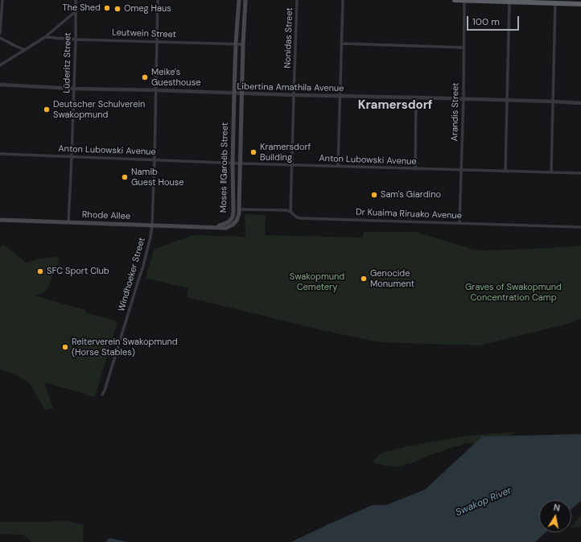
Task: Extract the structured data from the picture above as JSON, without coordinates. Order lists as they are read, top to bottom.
{
  "streets": {
    "main road": ["Moses ǁGaroëb Street", "Rhode Allee"],
    "street": [
      "Leutwein Street",
      "Nonidas Street",
      "Lüderitz Street",
      "Libertina Amathila Avenue",
      "Arandis Street",
      "Anton Lubowski Avenue",
      "Dr Kuaima Riruako Avenue",
      "Windhoeker Street"
    ]
  },
  "crossings": [
    ["Leutwein Street", "Lüderitz Street"],
    ["Leutwein Street", "Moses ǁGaroëb Street"],
    ["Leutwein Street", "Windhoeker Street"],
    ["Nonidas Street", "Libertina Amathila Avenue"],
    ["Nonidas Street", "Anton Lubowski Avenue"],
    ["Nonidas Street", "Dr Kuaima Riruako Avenue"],
    ["Lüderitz Street", "Libertina Amathila Avenue"],
    ["Lüderitz Street", "Anton Lubowski Avenue"],
    ["Lüderitz Street", "Rhode Allee"],
    ["Libertina Amathila Avenue", "Arandis Street"],
    ["Libertina Amathila Avenue", "Moses ǁGaroëb Street"],
    ["Libertina Amathila Avenue", "Windhoeker Street"],
    ["Arandis Street", "Anton Lubowski Avenue"],
    ["Arandis Street", "Dr Kuaima Riruako Avenue"],
    ["Anton Lubowski Avenue", "Moses ǁGaroëb Street"],
    ["Anton Lubowski Avenue", "Windhoeker Street"],
    ["Moses ǁGaroëb Street", "Dr Kuaima Riruako Avenue"],
    ["Moses ǁGaroëb Street", "Rhode Allee"],
    ["Rhode Allee", "Windhoeker Street"]
  ],
  "districts": ["Kramersdorf"],
  "water": ["Swakop River"],
  "parks": ["Swakopmund Cemetery", "Graves of Swakopmund Concentration Camp"],
  "places": [
    "The Shed",
    "Omeg Haus",
    "Meike's Guesthouse",
    "Deutscher Schulverein Swakopmund",
    "Kramersdorf Building",
    "Namib Guest House",
    "Sam's Giardino",
    "SFC Sport Club",
    "Genocide Monument",
    "Reiterverein Swakopmund (Horse Stables)"
  ],
  "scale_bar": "100 m",
  "north": "top"
}
